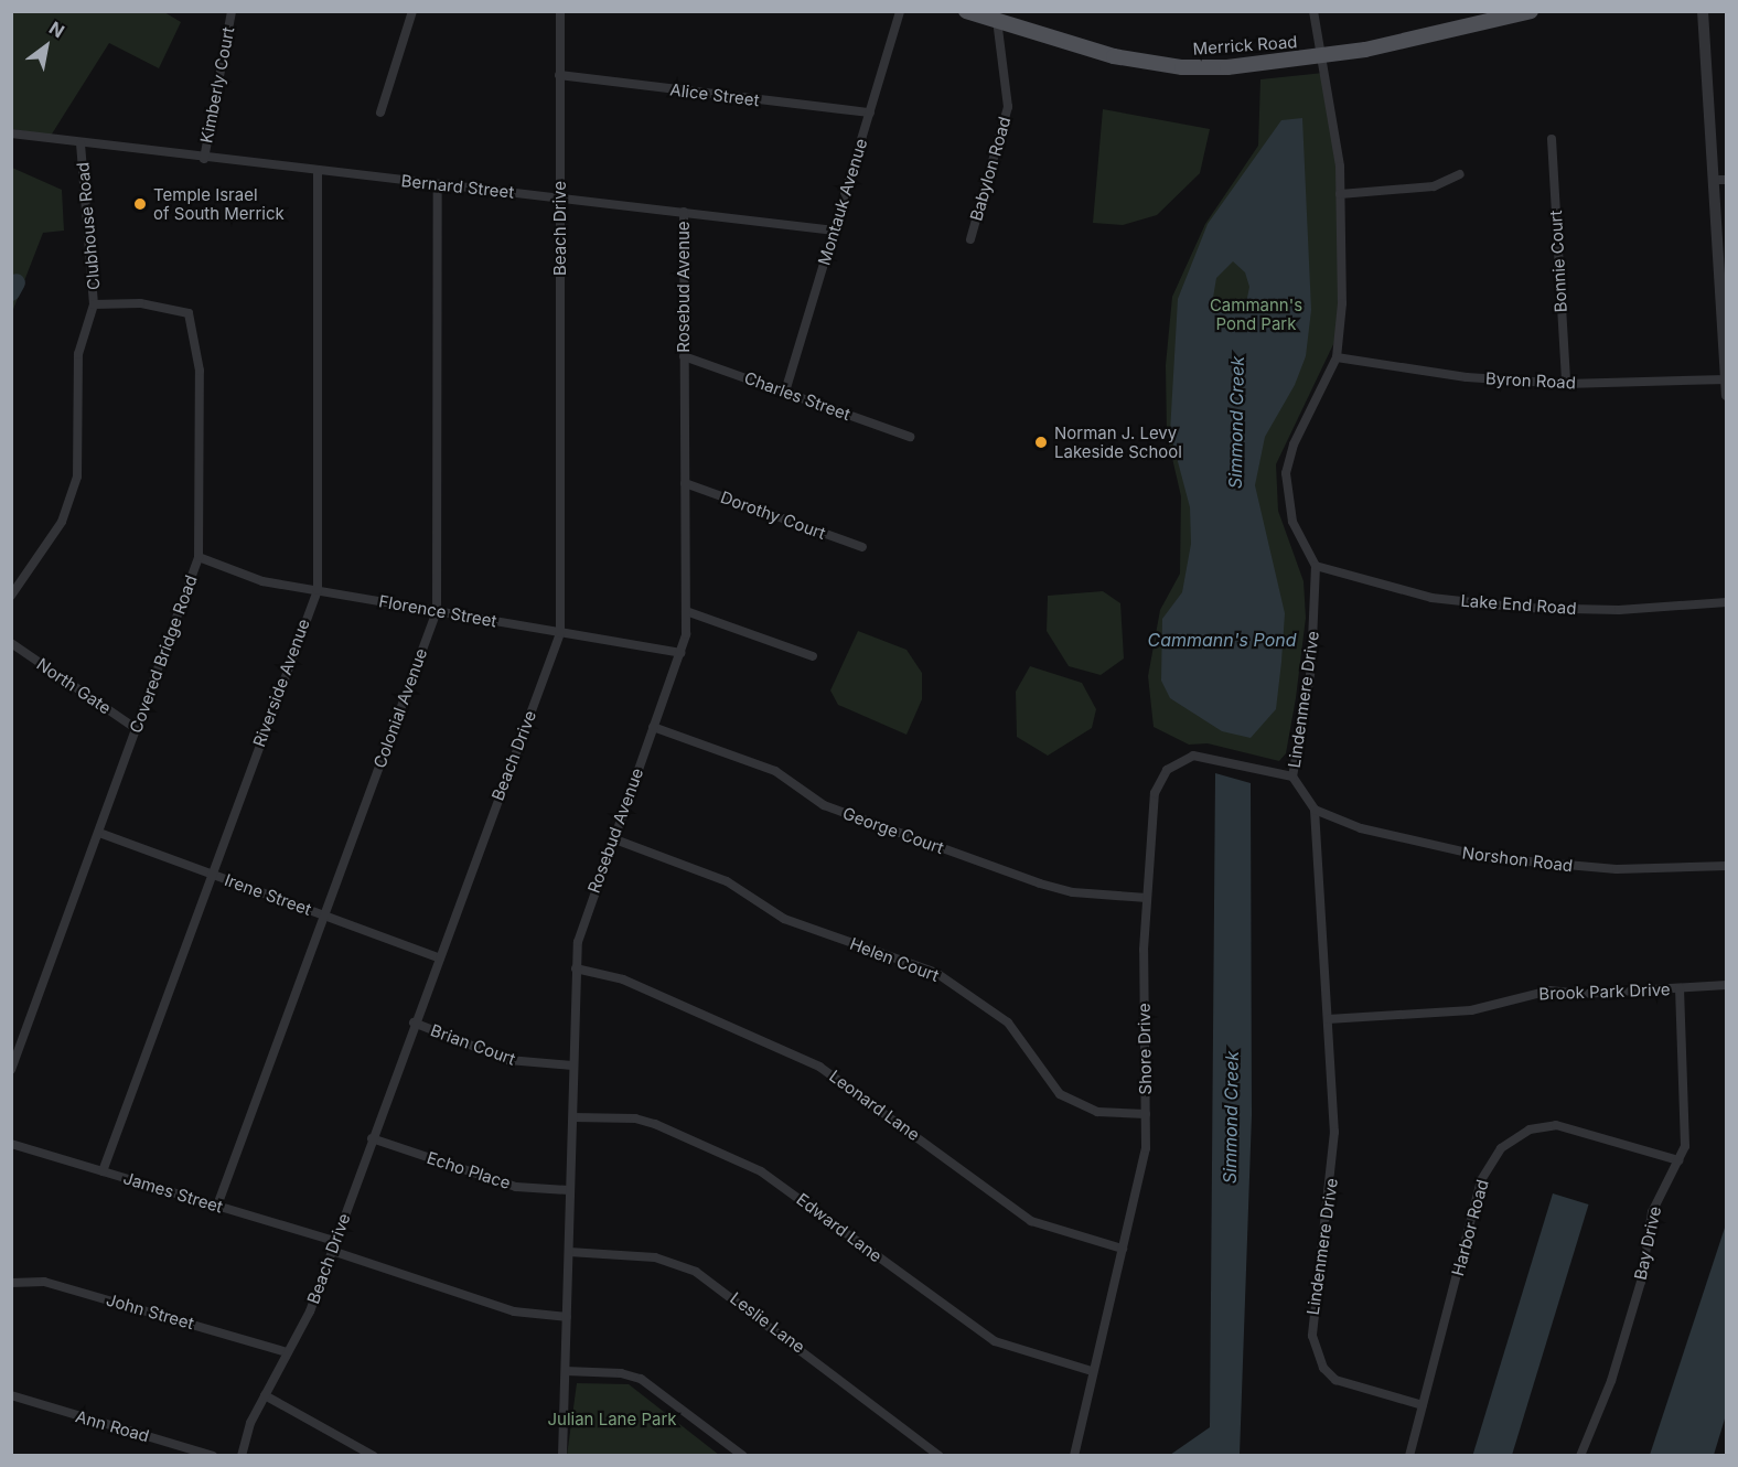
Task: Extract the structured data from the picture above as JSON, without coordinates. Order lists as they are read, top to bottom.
{
  "streets": {
    "main road": ["Merrick Road"],
    "street": [
      "Kimberly Court",
      "Alice Street",
      "Babylon Road",
      "Bernard Street",
      "Montauk Avenue",
      "Clubhouse Road",
      "Beach Drive",
      "Bonnie Court",
      "Rosebud Avenue",
      "Byron Road",
      "Charles Street",
      "Dorothy Court",
      "Lake End Road",
      "Florence Street",
      "Covered Bridge Road",
      "Riverside Avenue",
      "North Gate",
      "Lindenmere Drive",
      "Colonial Avenue",
      "George Court",
      "Norshon Road",
      "Irene Street",
      "Helen Court",
      "Brook Park Drive",
      "Brian Court",
      "Shore Drive",
      "Leonard Lane",
      "Echo Place",
      "James Street",
      "Edward Lane",
      "Harbor Road",
      "Bay Drive",
      "John Street",
      "Leslie Lane",
      "Ann Road"
    ]
  },
  "crossings": [
    ["Merrick Road", "Babylon Road"],
    ["Kimberly Court", "Bernard Street"],
    ["Alice Street", "Montauk Avenue"],
    ["Alice Street", "Beach Drive"],
    ["Bernard Street", "Montauk Avenue"],
    ["Bernard Street", "Clubhouse Road"],
    ["Bernard Street", "Beach Drive"],
    ["Bernard Street", "Rosebud Avenue"],
    ["Bernard Street", "Riverside Avenue"],
    ["Bernard Street", "Colonial Avenue"],
    ["Montauk Avenue", "Charles Street"],
    ["Clubhouse Road", "Covered Bridge Road"],
    ["Beach Drive", "Florence Street"],
    ["Beach Drive", "Irene Street"],
    ["Beach Drive", "Brian Court"],
    ["Beach Drive", "Echo Place"],
    ["Beach Drive", "James Street"],
    ["Beach Drive", "John Street"],
    ["Bonnie Court", "Byron Road"],
    ["Rosebud Avenue", "Charles Street"],
    ["Rosebud Avenue", "Dorothy Court"],
    ["Rosebud Avenue", "Florence Street"],
    ["Rosebud Avenue", "George Court"],
    ["Rosebud Avenue", "Helen Court"],
    ["Rosebud Avenue", "Brian Court"],
    ["Rosebud Avenue", "Leonard Lane"],
    ["Rosebud Avenue", "Echo Place"],
    ["Rosebud Avenue", "James Street"],
    ["Rosebud Avenue", "Edward Lane"],
    ["Rosebud Avenue", "Leslie Lane"],
    ["Lake End Road", "Lindenmere Drive"],
    ["Florence Street", "Covered Bridge Road"],
    ["Florence Street", "Riverside Avenue"],
    ["Florence Street", "Colonial Avenue"],
    ["Covered Bridge Road", "North Gate"],
    ["Covered Bridge Road", "Irene Street"],
    ["Riverside Avenue", "Irene Street"],
    ["Riverside Avenue", "James Street"],
    ["Lindenmere Drive", "Norshon Road"],
    ["Lindenmere Drive", "Brook Park Drive"],
    ["Lindenmere Drive", "Shore Drive"],
    ["Lindenmere Drive", "Harbor Road"],
    ["Colonial Avenue", "Irene Street"],
    ["Colonial Avenue", "James Street"],
    ["George Court", "Shore Drive"],
    ["Helen Court", "Shore Drive"],
    ["Brook Park Drive", "Bay Drive"],
    ["Shore Drive", "Leonard Lane"],
    ["Shore Drive", "Edward Lane"],
    ["Harbor Road", "Bay Drive"]
  ],
  "water": ["Simmond Creek", "Cammann's Pond"],
  "parks": ["Cammann's Pond Park", "Julian Lane Park"],
  "places": ["Temple Israel of South Merrick", "Norman J. Levy Lakeside School"],
  "north": "top right"
}
